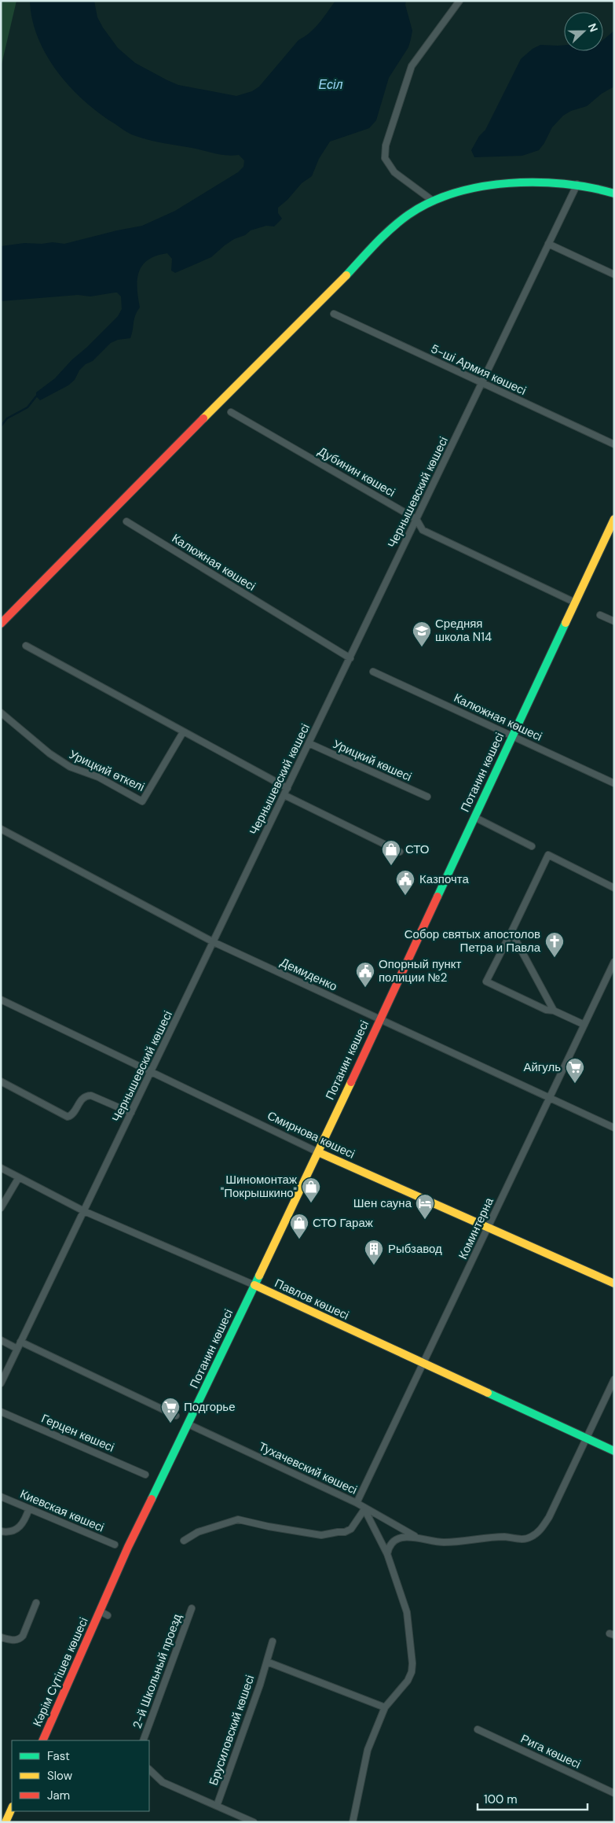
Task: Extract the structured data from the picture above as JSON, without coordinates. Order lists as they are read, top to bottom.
{
  "streets": {
    "main road": [
      "Потанин көшесі",
      "Смирнова көшесі",
      "Павлов көшесі",
      "Кәрім Сүтішев көшесі"
    ],
    "street": [
      "5-ші Армия көшесі",
      "Дубинин көшесі",
      "Чернышевский көшесі",
      "Калюжная көшесі",
      "Урицкий көшесі",
      "Урицкий өткелі",
      "Демиденко",
      "Коминтерна",
      "Герцен көшесі",
      "Тухачевский көшесі",
      "Киевская көшесі",
      "2-й Школьный проезд",
      "Брусиловский көшесі",
      "Рига көшесі"
    ]
  },
  "crossings": [
    ["5-ші Армия көшесі", "Чернышевский көшесі"],
    ["Дубинин көшесі", "Чернышевский көшесі"],
    ["Дубинин көшесі", "Потанин көшесі"],
    ["Чернышевский көшесі", "Калюжная көшесі"],
    ["Чернышевский көшесі", "Урицкий көшесі"],
    ["Чернышевский көшесі", "Демиденко"],
    ["Чернышевский көшесі", "Смирнова көшесі"],
    ["Чернышевский көшесі", "Павлов көшесі"],
    ["Калюжная көшесі", "Потанин көшесі"],
    ["Потанин көшесі", "Демиденко"],
    ["Потанин көшесі", "Смирнова көшесі"],
    ["Потанин көшесі", "Павлов көшесі"],
    ["Потанин көшесі", "Тухачевский көшесі"],
    ["Потанин көшесі", "Кәрім Сүтішев көшесі"],
    ["Демиденко", "Коминтерна"],
    ["Смирнова көшесі", "Коминтерна"],
    ["Коминтерна", "Павлов көшесі"],
    ["Коминтерна", "Тухачевский көшесі"],
    ["Павлов көшесі", "Тухачевский көшесі"]
  ],
  "water": ["Есіл"],
  "places": {
    "school or university": ["Средняя школа N14"],
    "shop": ["СТО", "Шиномонтаж \"Покрышкино\"", "СТО Гараж"],
    "public building": ["Казпочта", "Опорный пункт полиции №2"],
    "church": ["Собор святых апостолов Петра и Павла"],
    "supermarket": ["Айгуль", "Подгорье"],
    "hotel": ["Шен сауна"],
    "building": ["Рыбзавод"]
  },
  "legend": ["Fast", "Slow", "Jam"],
  "scale_bar": "100 m",
  "north": "right"
}
